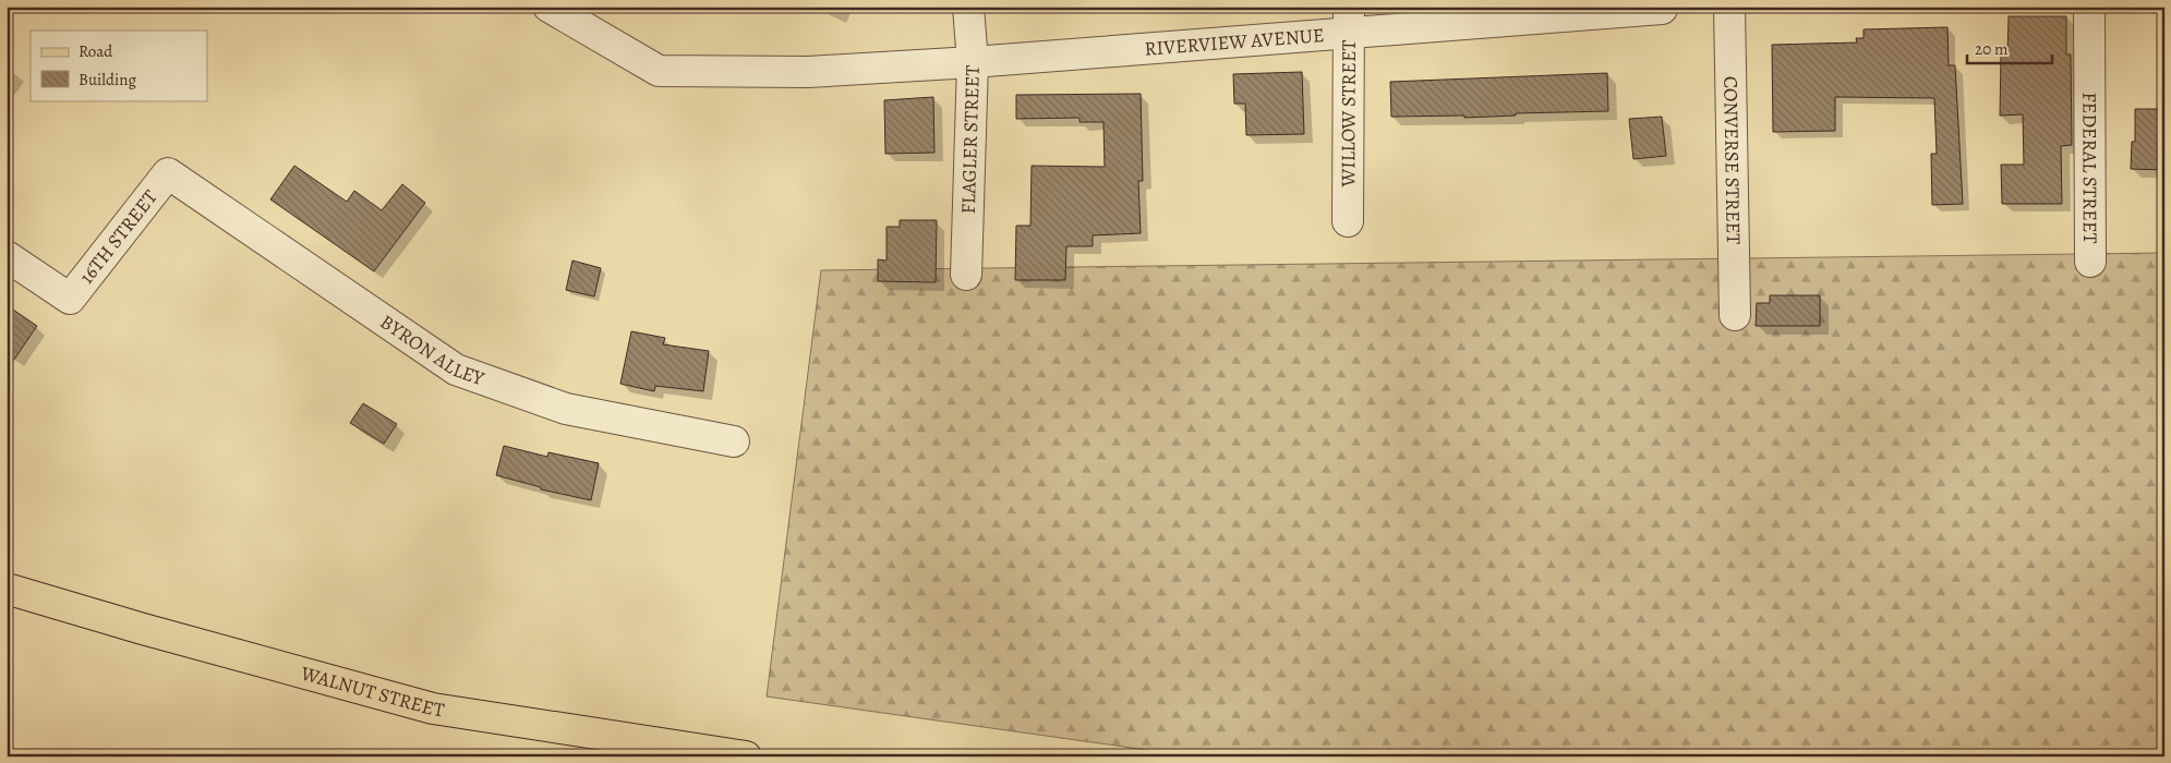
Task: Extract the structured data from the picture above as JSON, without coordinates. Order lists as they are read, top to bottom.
{
  "streets": {
    "main road": ["WALNUT STREET"],
    "street": [
      "RIVERVIEW AVENUE",
      "WILLOW STREET",
      "FLAGLER STREET",
      "CONVERSE STREET",
      "FEDERAL STREET",
      "16TH STREET",
      "BYRON ALLEY"
    ]
  },
  "crossings": [
    ["RIVERVIEW AVENUE", "WILLOW STREET"],
    ["RIVERVIEW AVENUE", "FLAGLER STREET"],
    ["16TH STREET", "BYRON ALLEY"]
  ],
  "legend": ["Road", "Building"],
  "scale_bar": "20 m"
}
